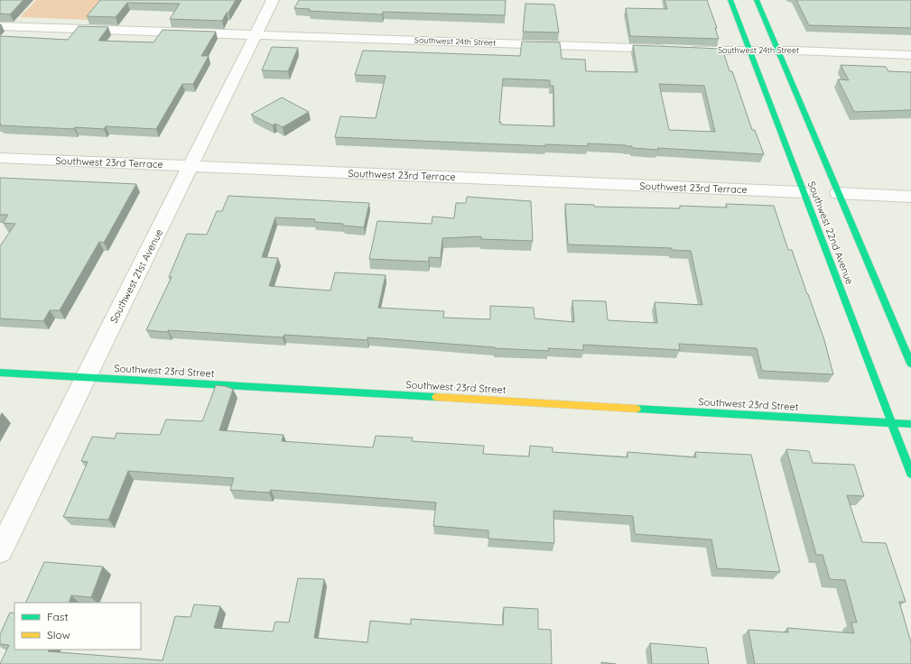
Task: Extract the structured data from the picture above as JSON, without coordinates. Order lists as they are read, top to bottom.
{
  "streets": {
    "main road": ["Southwest 22nd Avenue", "Southwest 23rd Street"],
    "street": ["Southwest 24th Street", "Southwest 23rd Terrace", "Southwest 21st Avenue"]
  },
  "crossings": [
    ["Southwest 24th Street", "Southwest 22nd Avenue"],
    ["Southwest 24th Street", "Southwest 21st Avenue"],
    ["Southwest 23rd Terrace", "Southwest 22nd Avenue"],
    ["Southwest 23rd Terrace", "Southwest 21st Avenue"],
    ["Southwest 22nd Avenue", "Southwest 23rd Street"],
    ["Southwest 21st Avenue", "Southwest 23rd Street"]
  ],
  "legend": ["Fast", "Slow"]
}
